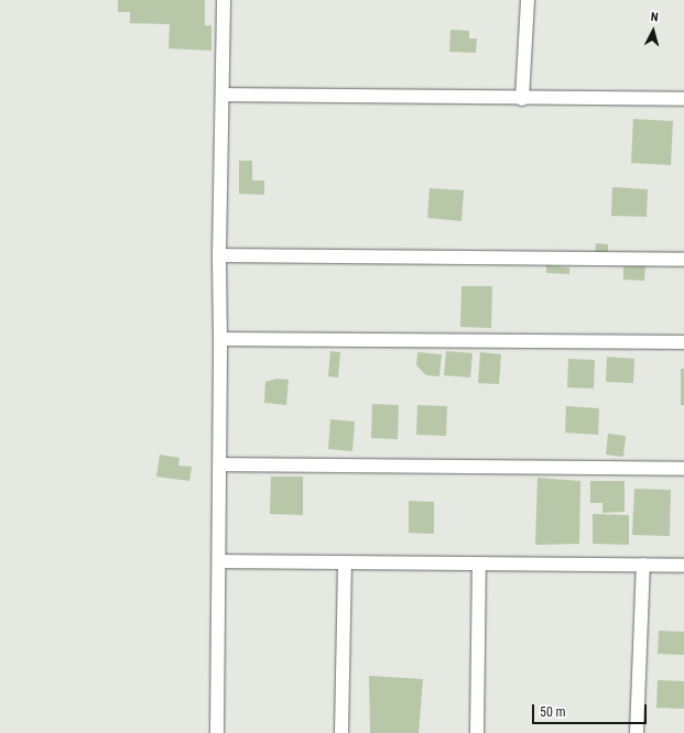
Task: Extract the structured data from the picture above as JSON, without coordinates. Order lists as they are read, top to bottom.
{
  "scale_bar": "50 m",
  "north": "top"
}
